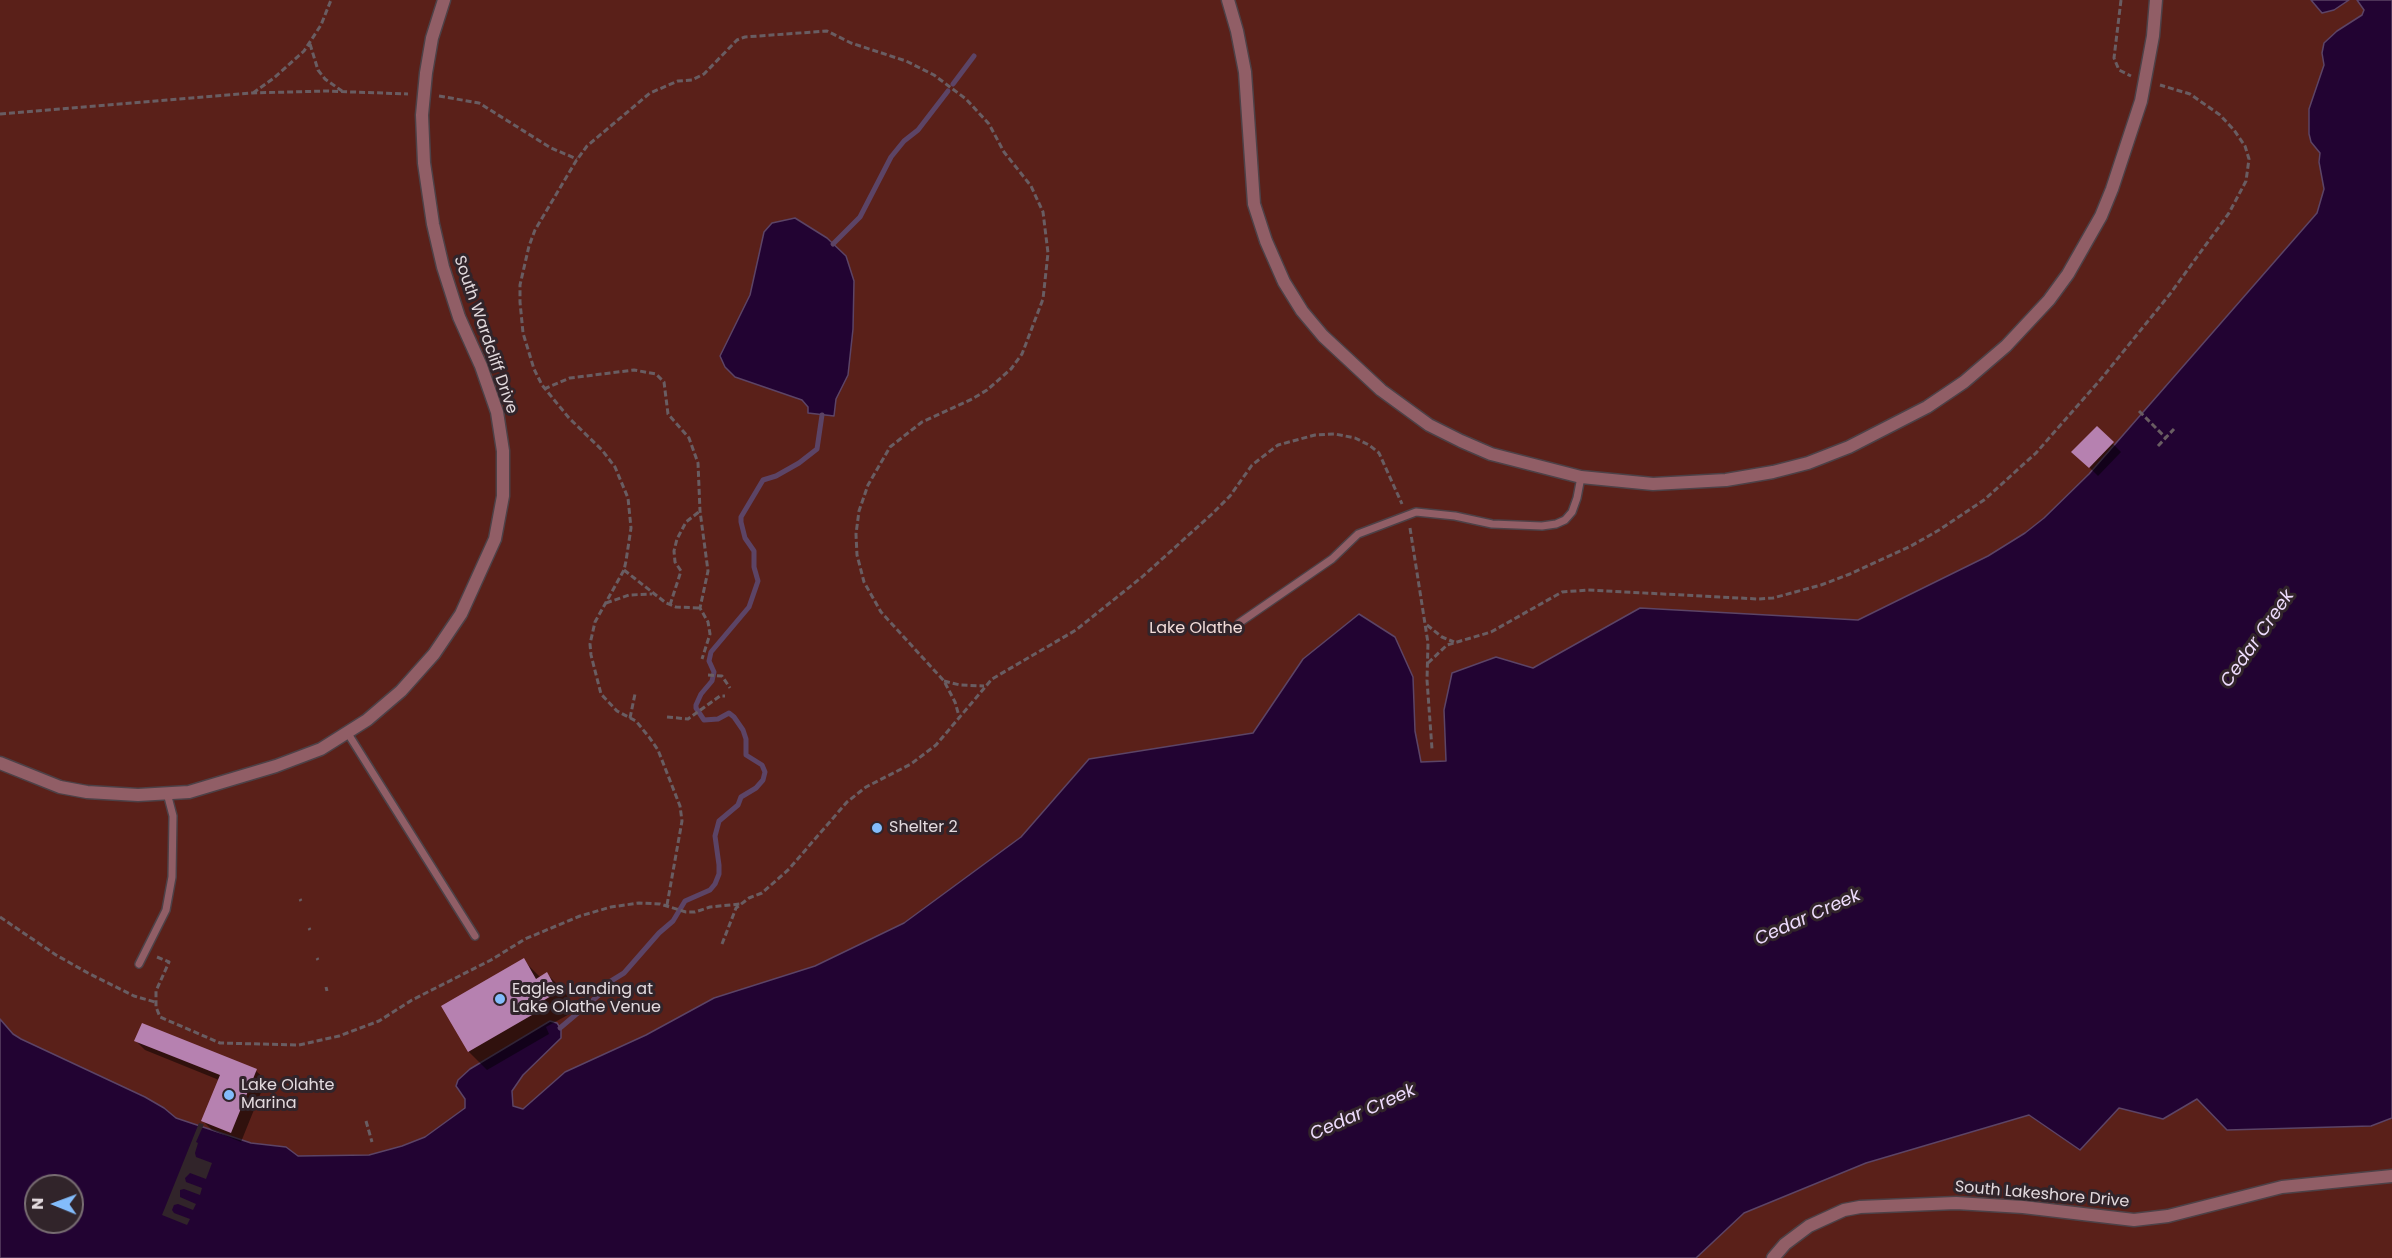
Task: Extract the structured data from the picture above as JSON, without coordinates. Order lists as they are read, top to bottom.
{
  "streets": {
    "street": ["South Wardcliff Drive", "South Lakeshore Drive"]
  },
  "water": ["Cedar Creek"],
  "parks": ["Lake Olathe"],
  "places": ["Shelter 2", "Eagles Landing at Lake Olathe Venue", "Lake Olahte Marina"],
  "north": "left"
}
